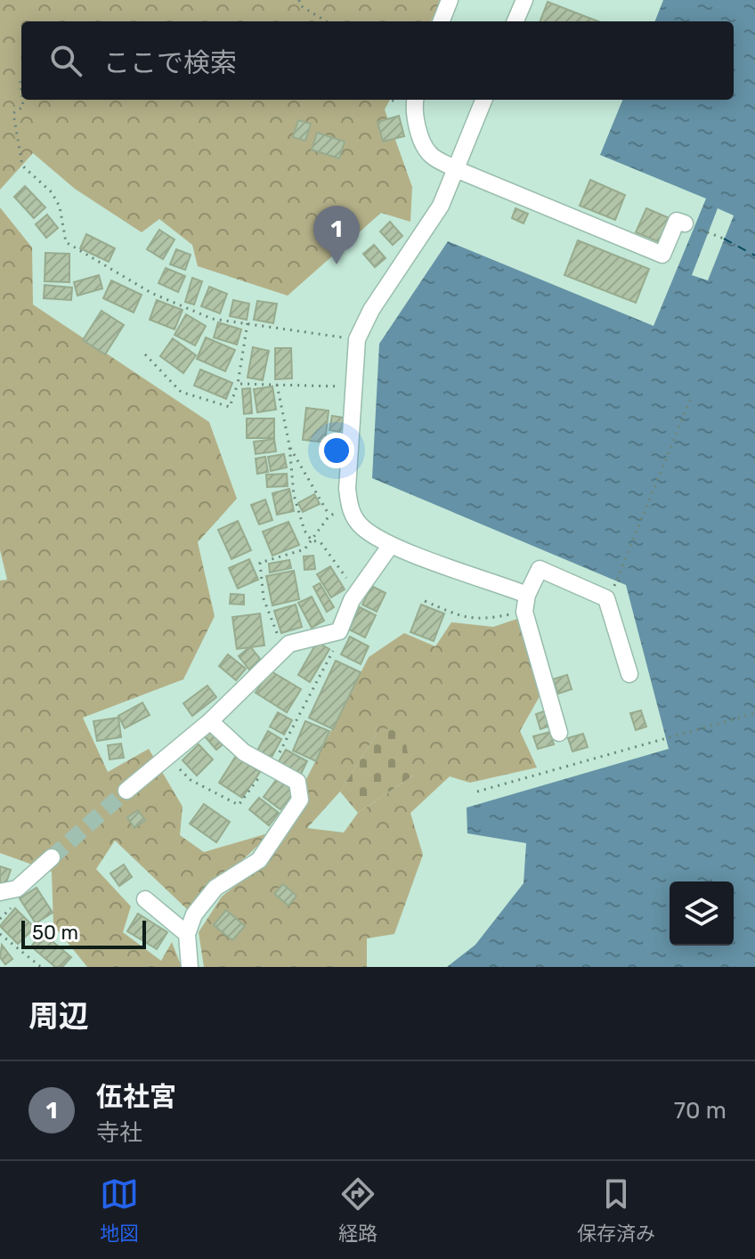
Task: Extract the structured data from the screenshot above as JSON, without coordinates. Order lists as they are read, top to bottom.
{
  "scale_bar": "50 m",
  "page": {
    "search": "ここで検索",
    "pins": "1",
    "scale": "50 m",
    "heading": "周辺",
    "list": [
      {
        "mark": "1",
        "name": "伍社宮",
        "note": "寺社",
        "value": "70 m"
      }
    ],
    "nav": ["地図", "経路", "保存済み"]
  }
}
